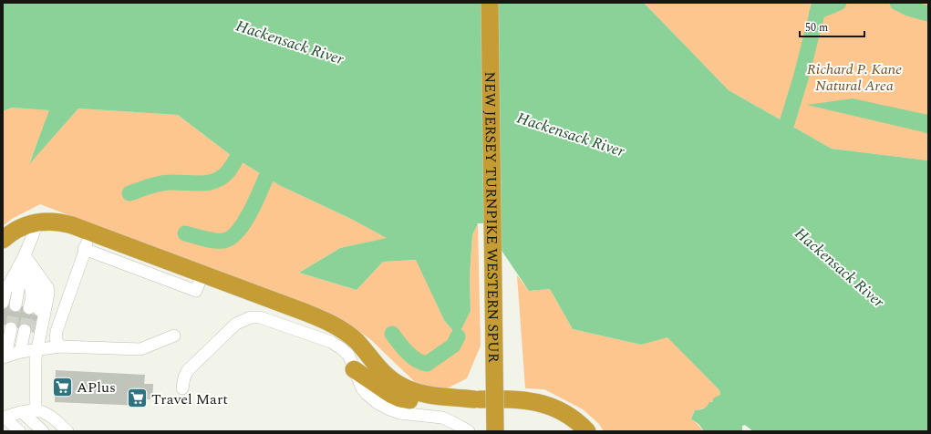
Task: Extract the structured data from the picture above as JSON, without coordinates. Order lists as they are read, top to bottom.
{
  "streets": {
    "highway": ["NEW JERSEY TURNPIKE WESTERN SPUR"]
  },
  "water": ["Hackensack River"],
  "parks": ["Richard P. Kane Natural Area"],
  "places": {
    "supermarket": ["APlus", "Travel Mart"]
  },
  "scale_bar": "50 m"
}
